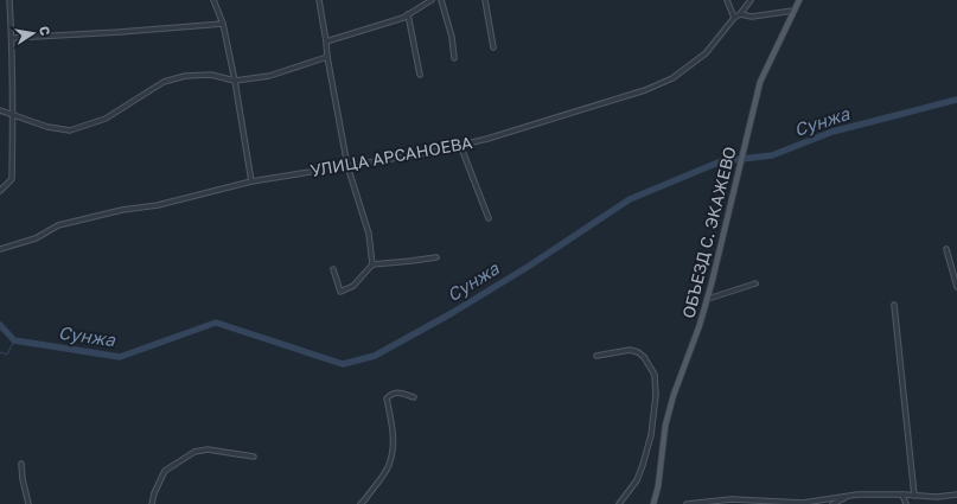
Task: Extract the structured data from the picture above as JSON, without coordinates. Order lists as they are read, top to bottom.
{
  "streets": {
    "main road": ["ОБЪЕЗД С. ЭКАЖЕВО"],
    "street": ["УЛИЦА АРСАНОЕВА"]
  },
  "water": ["Сунжа"],
  "north": "right"
}
